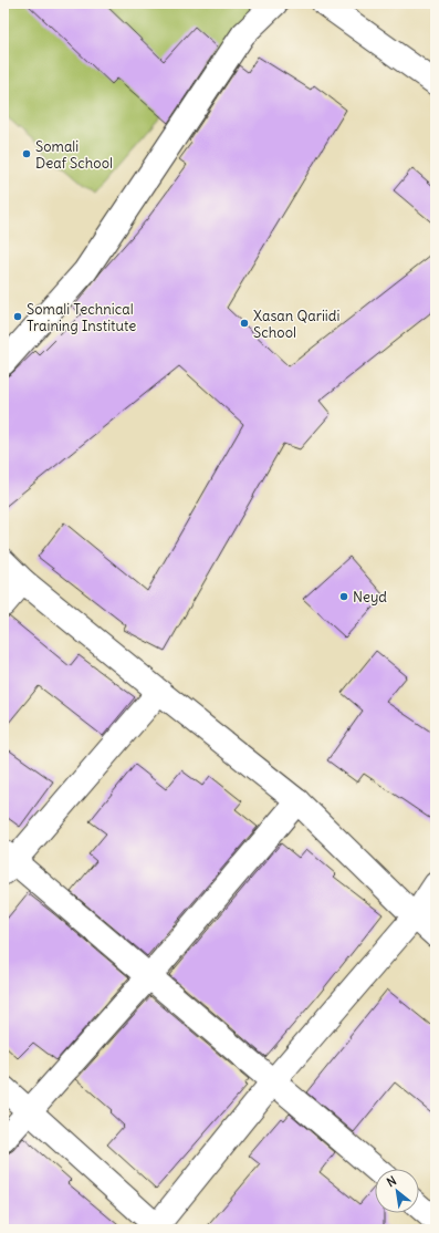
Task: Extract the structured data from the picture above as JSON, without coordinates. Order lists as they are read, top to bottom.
{
  "places": [
    "Somali Deaf School",
    "Somali Technical Training Institute",
    "Xasan Qariidi School",
    "Neyd"
  ],
  "north": "top left"
}
